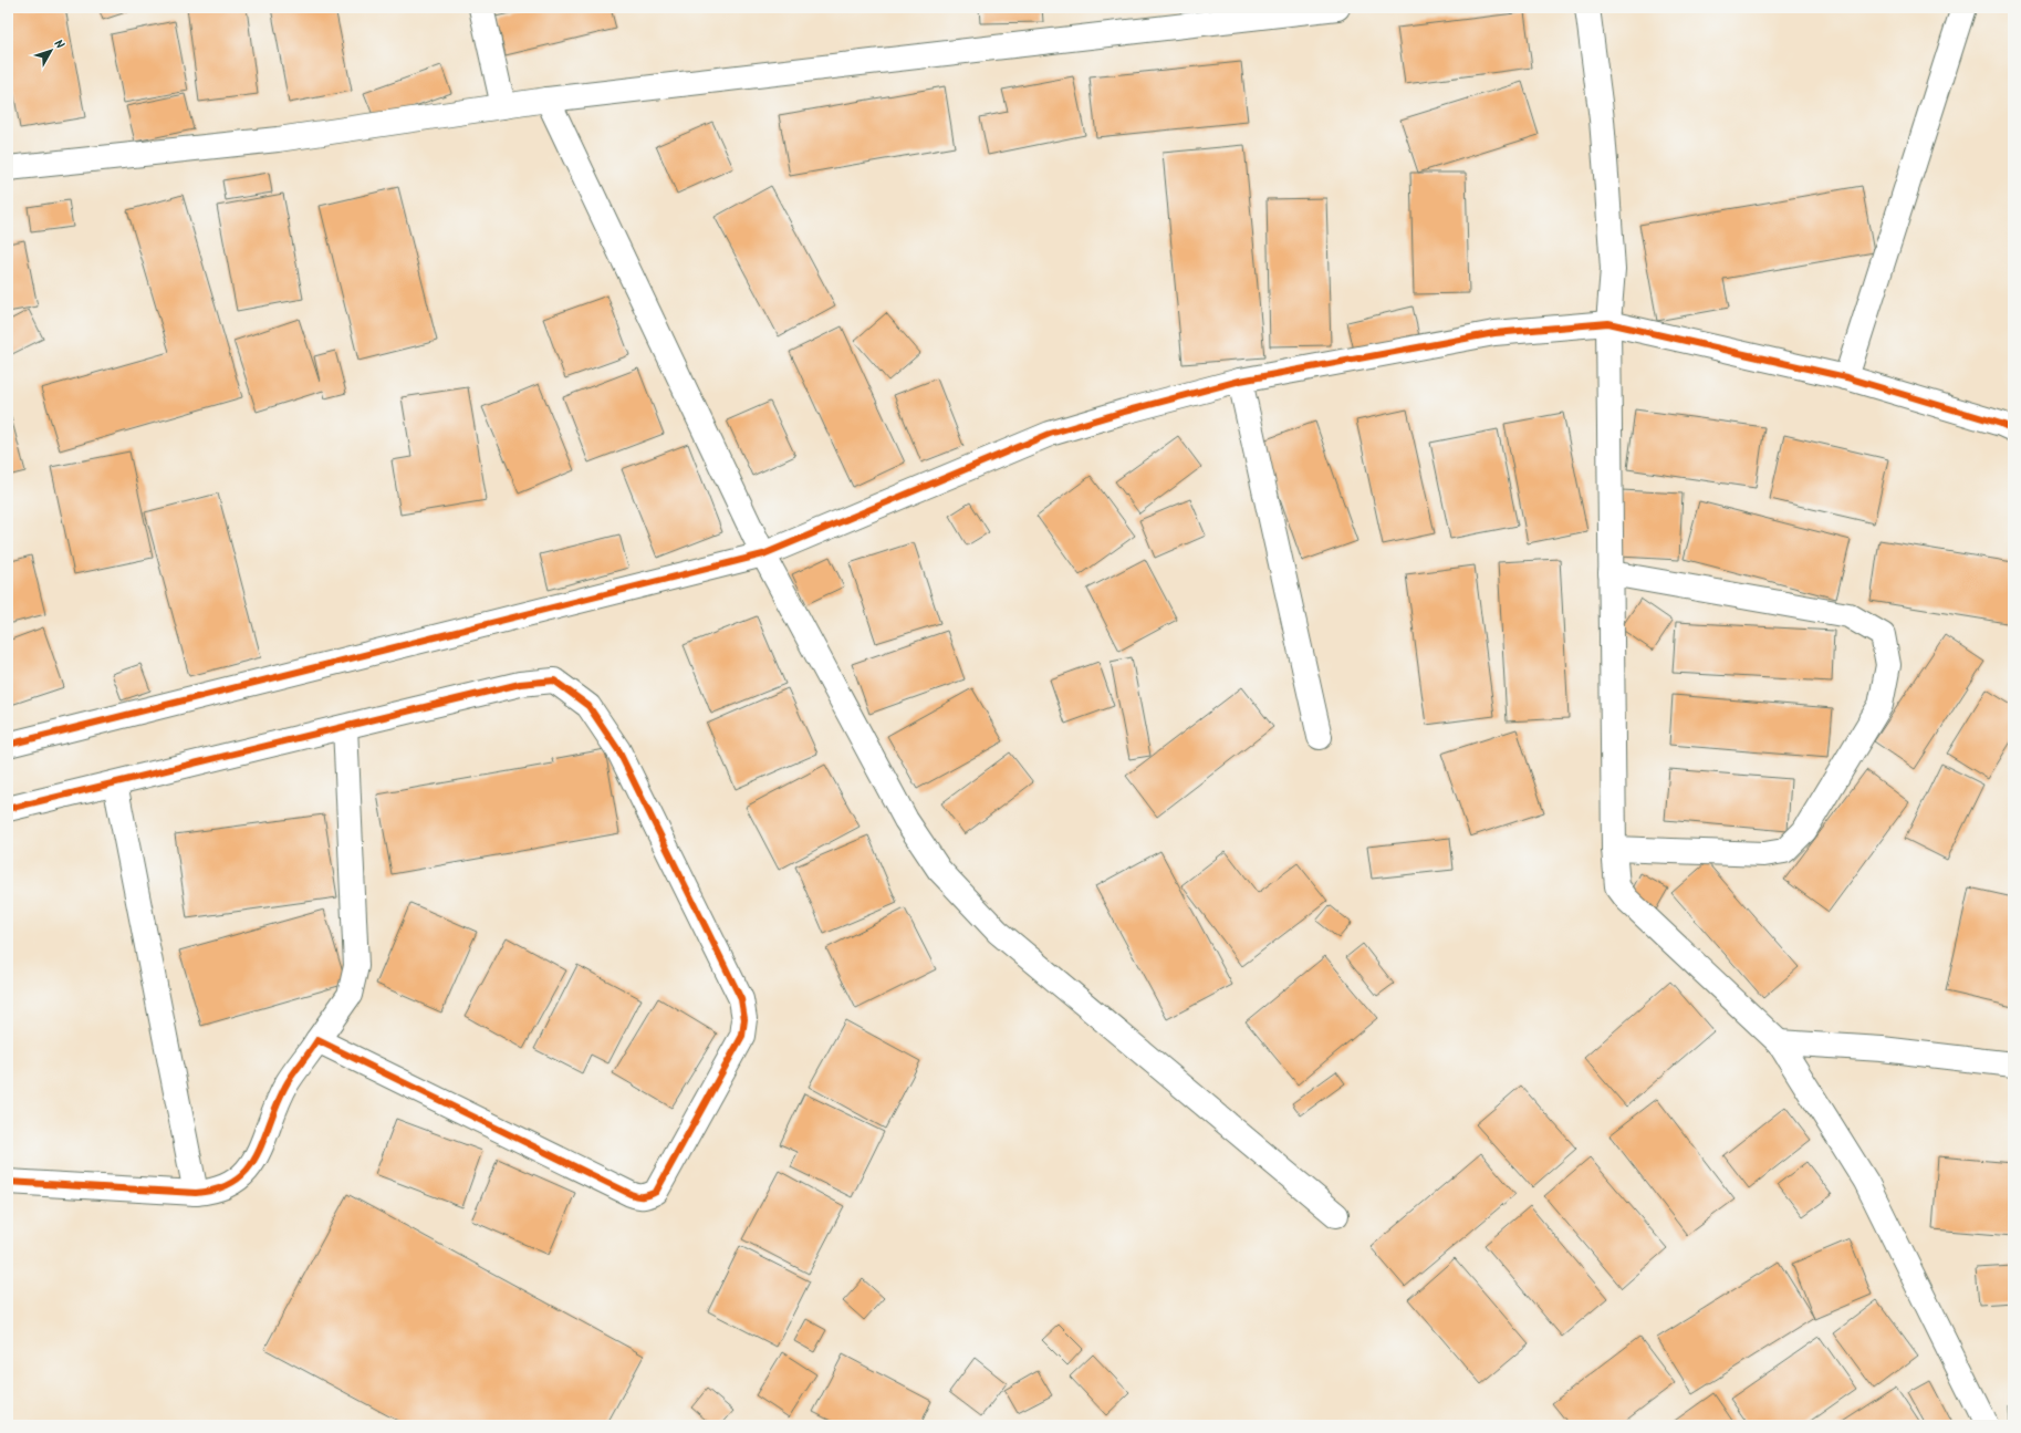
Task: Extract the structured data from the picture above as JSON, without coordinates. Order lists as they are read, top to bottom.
{
  "north": "top right"
}
